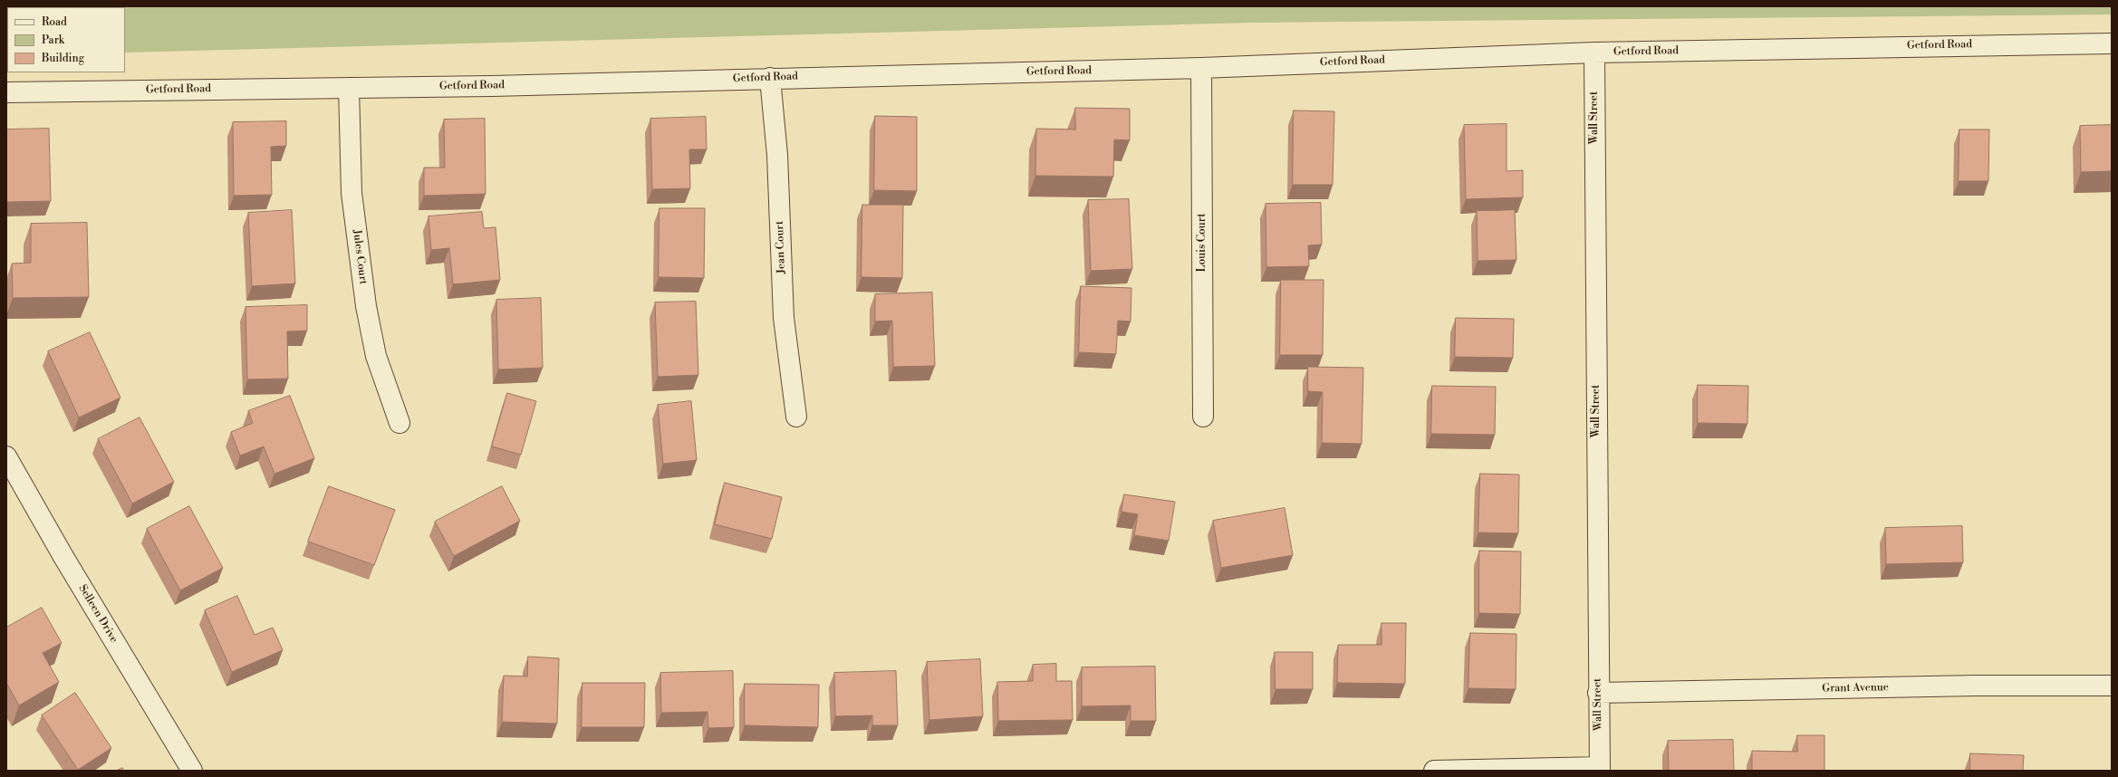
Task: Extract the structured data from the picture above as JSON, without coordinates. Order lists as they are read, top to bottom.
{
  "streets": {
    "street": [
      "Getford Road",
      "Wall Street",
      "Louis Court",
      "Jean Court",
      "Jules Court",
      "Selleen Drive",
      "Grant Avenue"
    ]
  },
  "crossings": [
    ["Getford Road", "Wall Street"],
    ["Getford Road", "Louis Court"],
    ["Getford Road", "Jean Court"],
    ["Getford Road", "Jules Court"],
    ["Wall Street", "Grant Avenue"]
  ],
  "legend": ["Road", "Park", "Building"]
}
